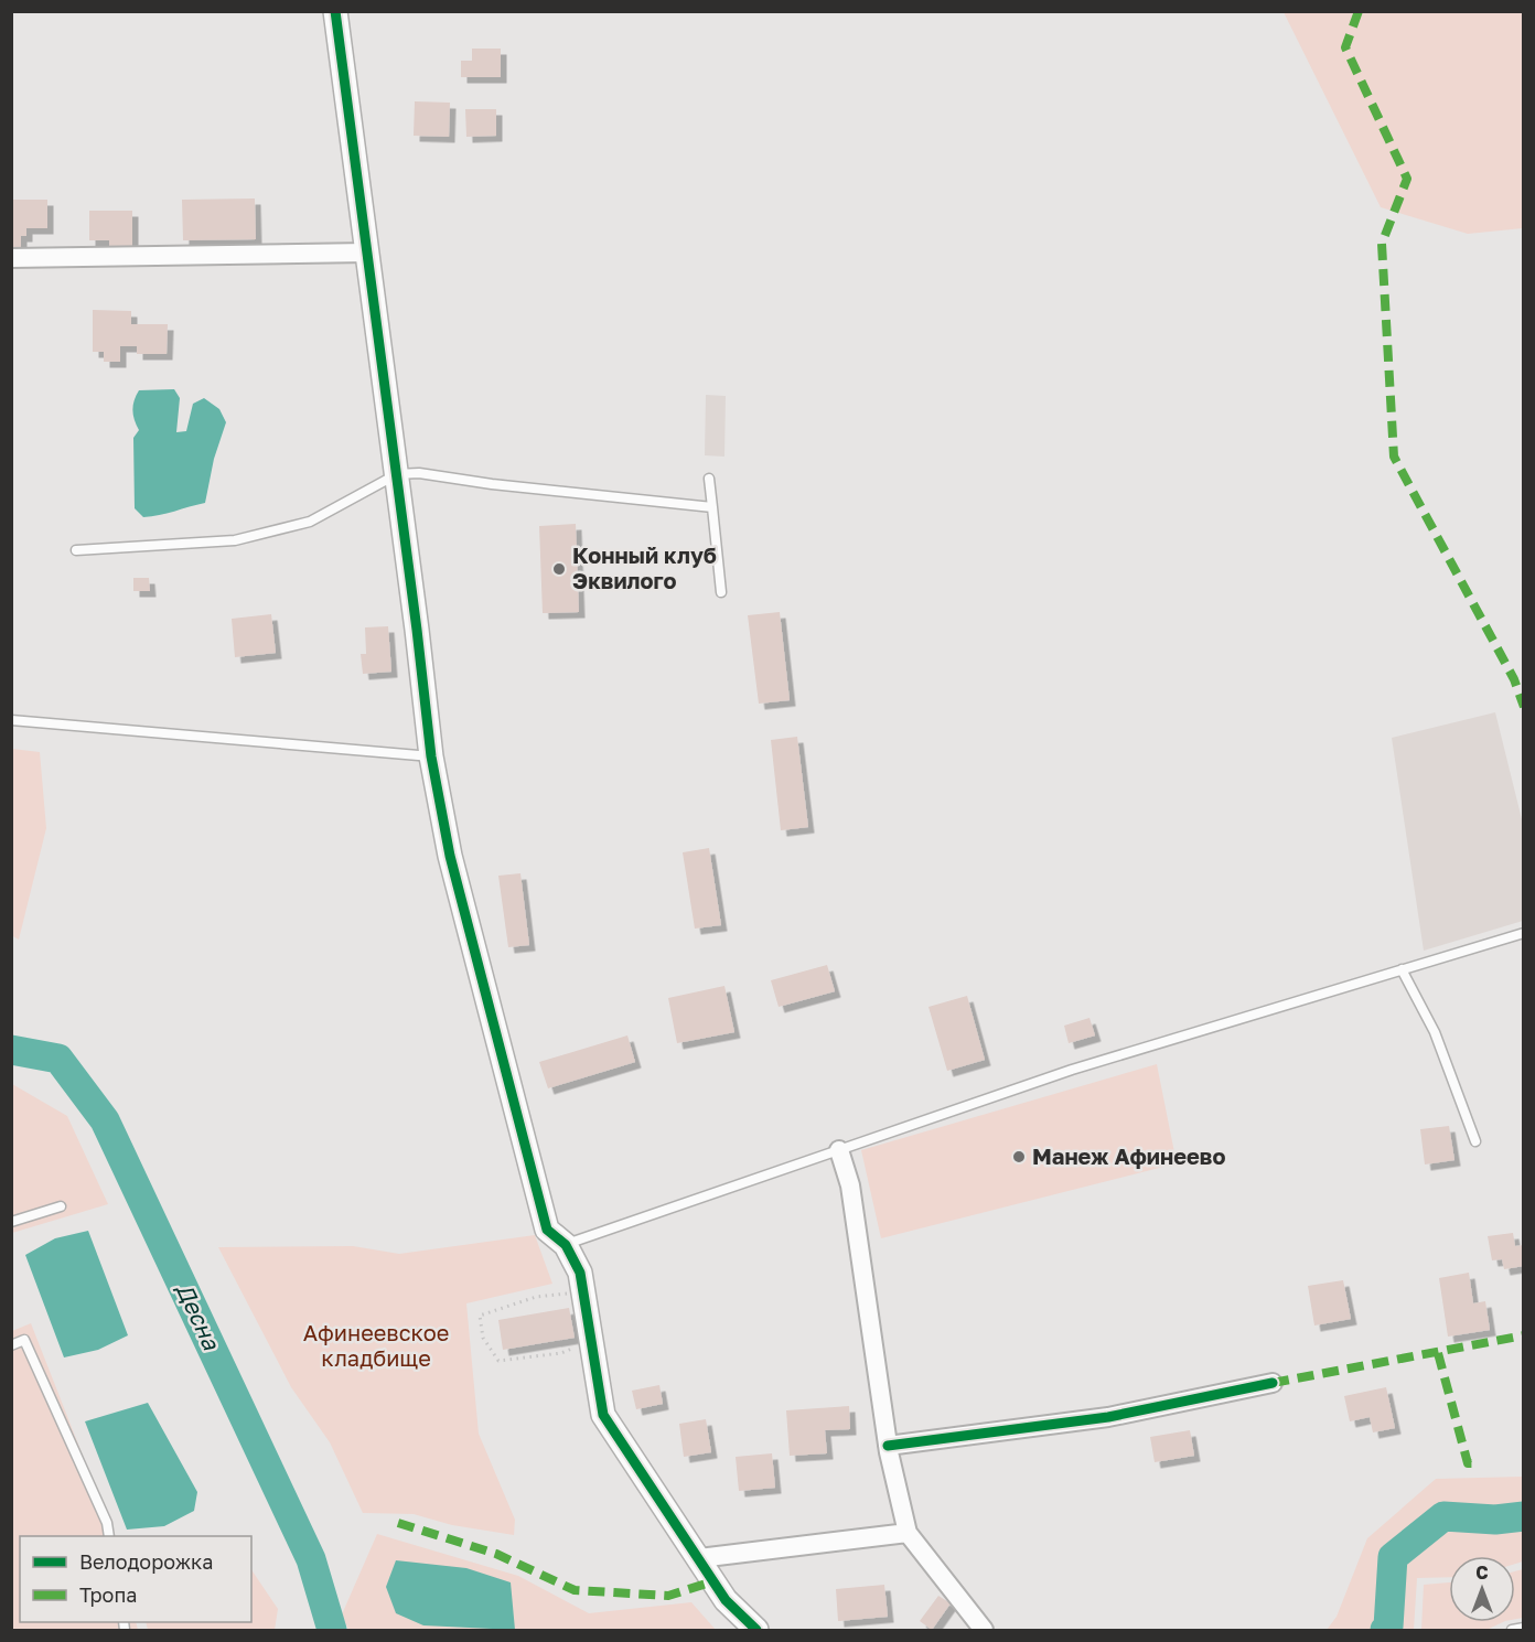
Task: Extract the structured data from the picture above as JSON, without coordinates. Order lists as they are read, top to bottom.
{
  "water": ["Десна"],
  "parks": ["Афинеевское кладбище"],
  "places": ["Конный клуб Эквилого", "Манеж Афинеево"],
  "legend": ["Велодорожка", "Тропа"],
  "north": "top"
}
